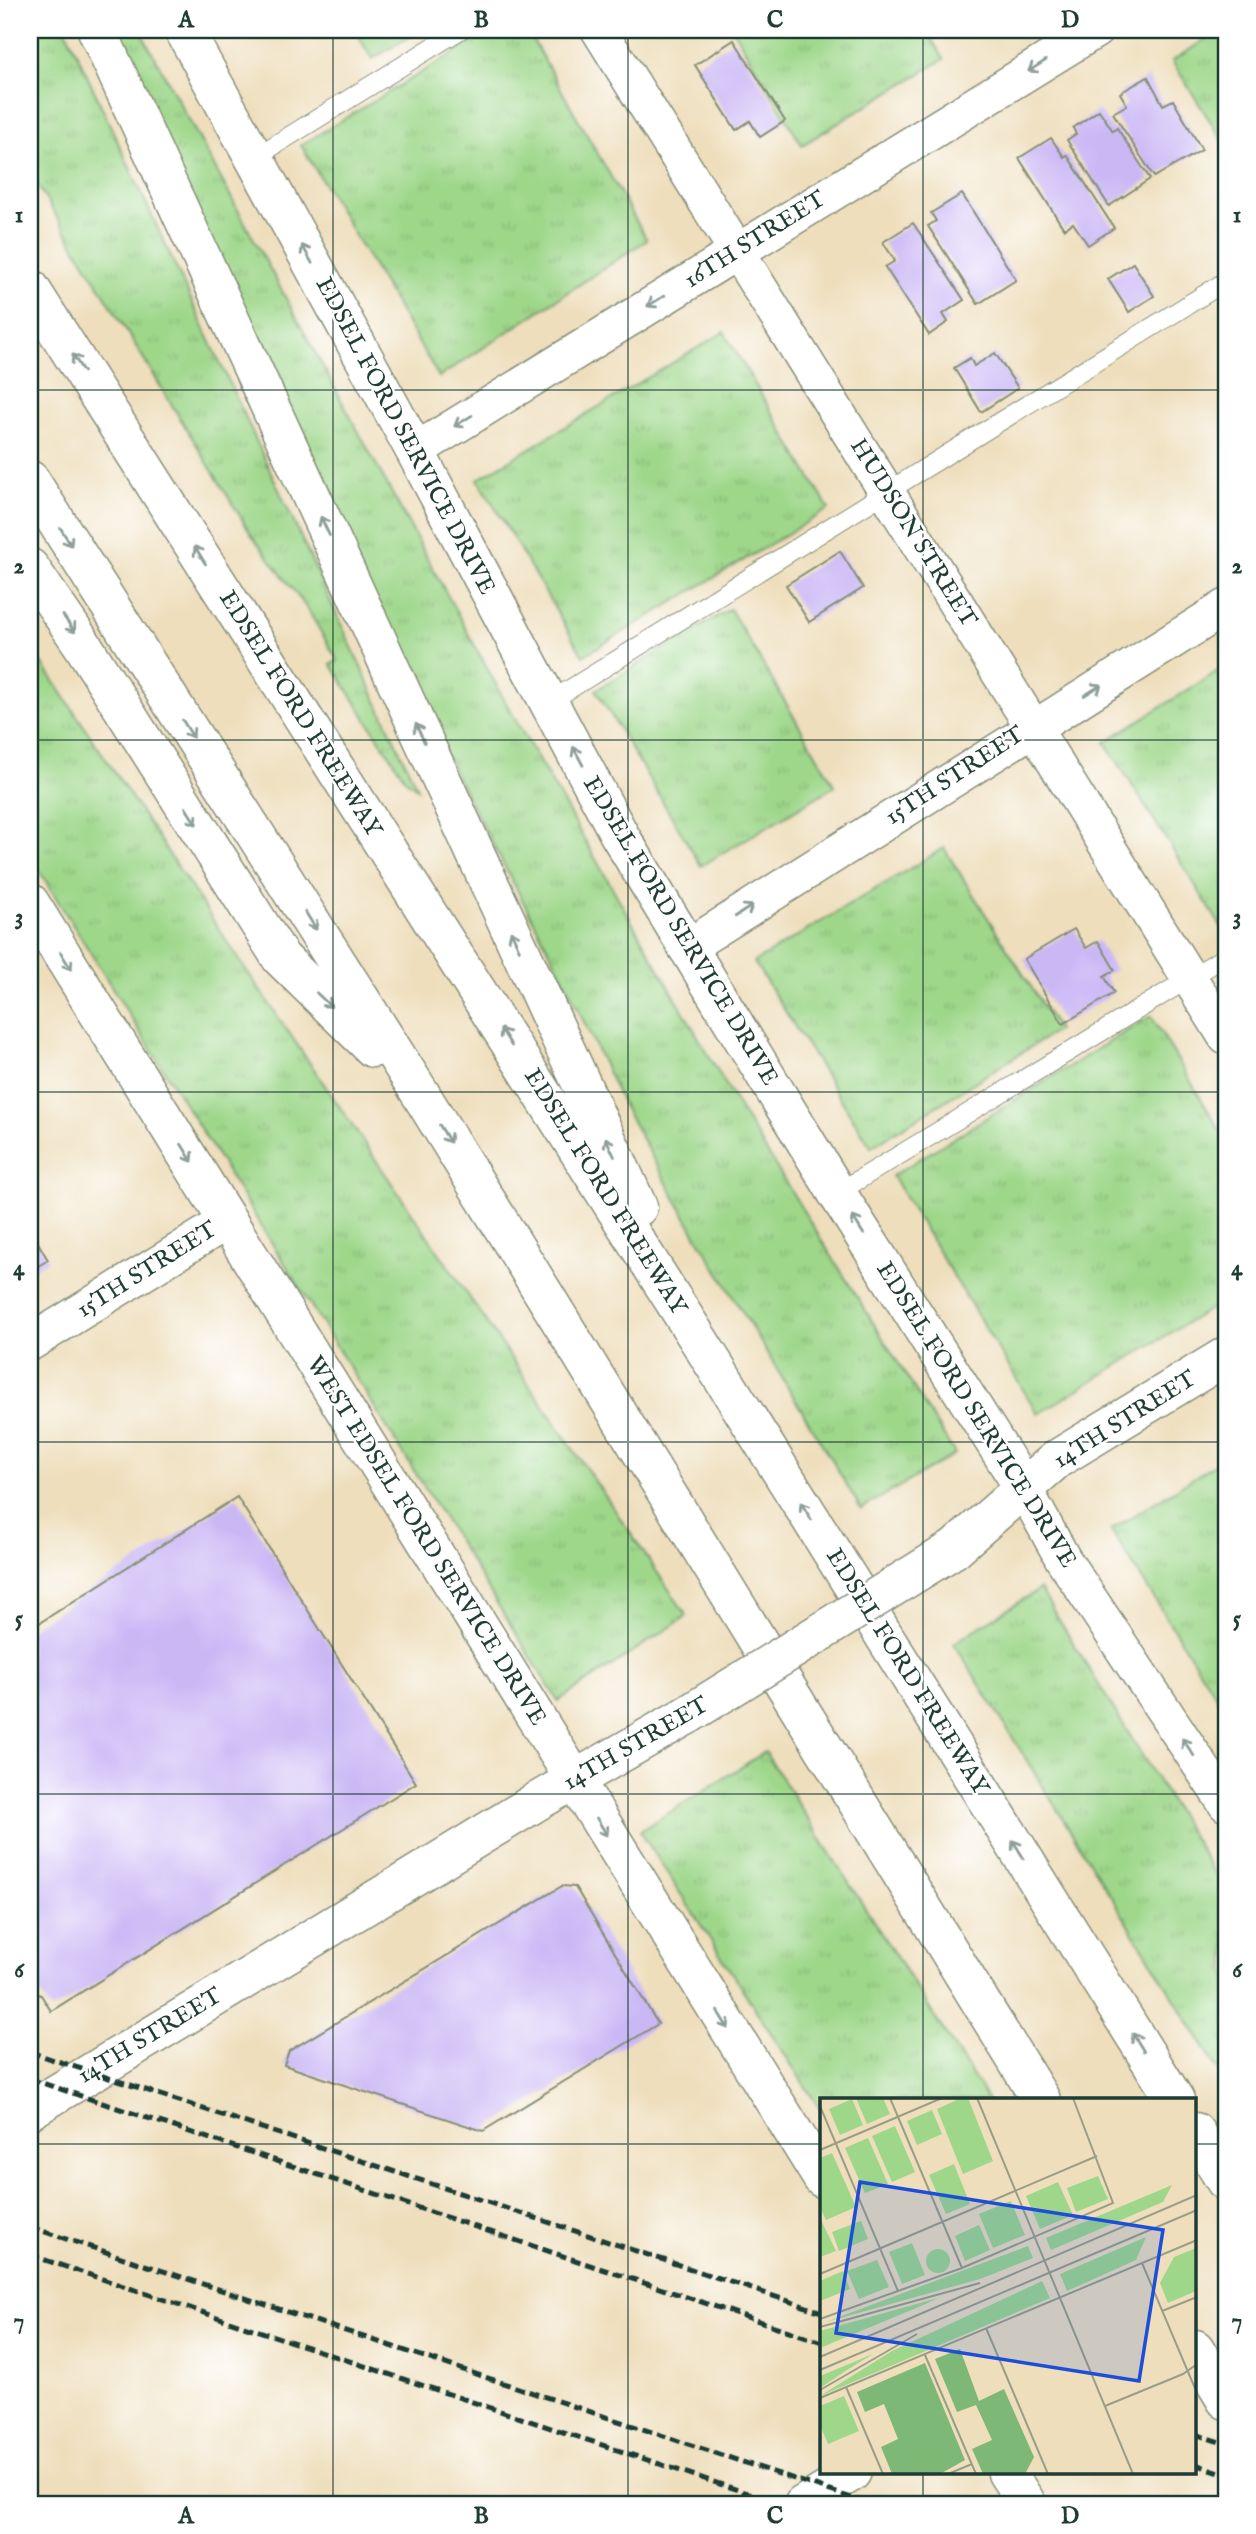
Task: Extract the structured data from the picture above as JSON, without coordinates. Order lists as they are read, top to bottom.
{
  "streets": {
    "main road": [
      "EDSEL FORD SERVICE DRIVE",
      "EDSEL FORD FREEWAY",
      "14TH STREET",
      "WEST EDSEL FORD SERVICE DRIVE"
    ],
    "street": ["16TH STREET", "HUDSON STREET", "15TH STREET"]
  },
  "crossings": [
    ["16TH STREET", "EDSEL FORD SERVICE DRIVE"],
    ["16TH STREET", "HUDSON STREET"],
    ["EDSEL FORD SERVICE DRIVE", "15TH STREET"],
    ["EDSEL FORD SERVICE DRIVE", "14TH STREET"],
    ["HUDSON STREET", "15TH STREET"],
    ["15TH STREET", "WEST EDSEL FORD SERVICE DRIVE"],
    ["14TH STREET", "WEST EDSEL FORD SERVICE DRIVE"]
  ],
  "one_way": ["16TH STREET", "15TH STREET"],
  "grid": {
    "columns": [
      "A",
      "B",
      "C",
      "D"
    ],
    "rows": [
      "1",
      "2",
      "3",
      "4",
      "5",
      "6",
      "7"
    ]
  }
}
